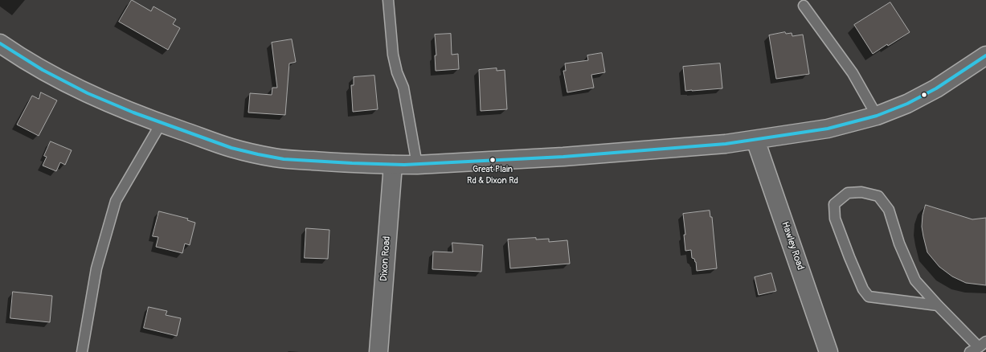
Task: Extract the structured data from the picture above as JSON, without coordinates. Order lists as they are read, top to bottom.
{
  "streets": {
    "street": ["Hawley Road", "Dixon Road"]
  },
  "places": ["Great Plain Rd & Dixon Rd"]
}
